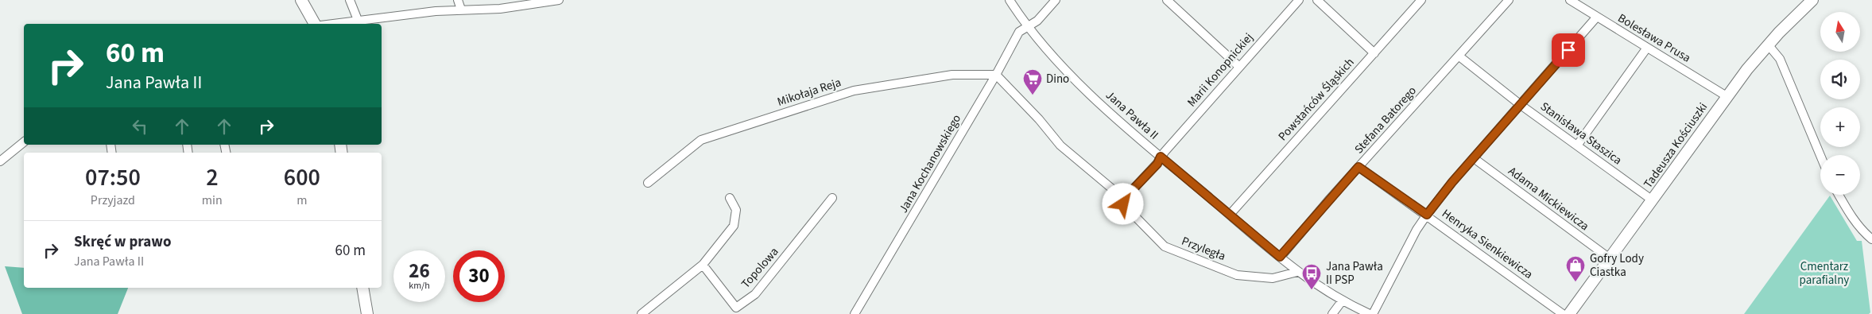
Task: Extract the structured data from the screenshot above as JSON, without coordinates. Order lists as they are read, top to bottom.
{
  "streets": {
    "main road": ["Tadeusza Kościuszki"],
    "street": [
      "Bolesława Prusa",
      "Marii Konopnickiej",
      "Mikołaja Reja",
      "Powstańców Śląskich",
      "Jana Pawła II",
      "Stefana Batorego",
      "Stanisława Staszica",
      "Jana Kochanowskiego",
      "Adama Mickiewicza",
      "Henryka Sienkiewicza",
      "Przyległa",
      "Topolowa"
    ]
  },
  "crossings": [
    ["Bolesława Prusa", "Tadeusza Kościuszki"],
    ["Marii Konopnickiej", "Jana Pawła II"],
    ["Mikołaja Reja", "Jana Kochanowskiego"],
    ["Mikołaja Reja", "Przyległa"],
    ["Powstańców Śląskich", "Jana Pawła II"],
    ["Jana Pawła II", "Stefana Batorego"],
    ["Jana Pawła II", "Jana Kochanowskiego"],
    ["Jana Pawła II", "Przyległa"],
    ["Stefana Batorego", "Stanisława Staszica"],
    ["Stefana Batorego", "Henryka Sienkiewicza"],
    ["Stanisława Staszica", "Tadeusza Kościuszki"],
    ["Tadeusza Kościuszki", "Adama Mickiewicza"],
    ["Jana Kochanowskiego", "Przyległa"]
  ],
  "parks": ["Cmentarz parafialny"],
  "places": {
    "supermarket": ["Dino"],
    "shop": ["Gofry Lody Ciastka"],
    "bus stop": ["Jana Pawła II PSP"]
  },
  "north": "top",
  "page": {
    "map_buttons": ["+", "−"],
    "turn": ["60 m", "Jana Pawła II"],
    "eta": [
      "07:50",
      "Przyjazd",
      "2",
      "min",
      "600",
      "m"
    ],
    "list": [
      {
        "name": "Skręć w prawo",
        "note": "Jana Pawła II",
        "value": "60 m"
      }
    ],
    "speed": "26 km/h",
    "limit": "30"
  }
}
